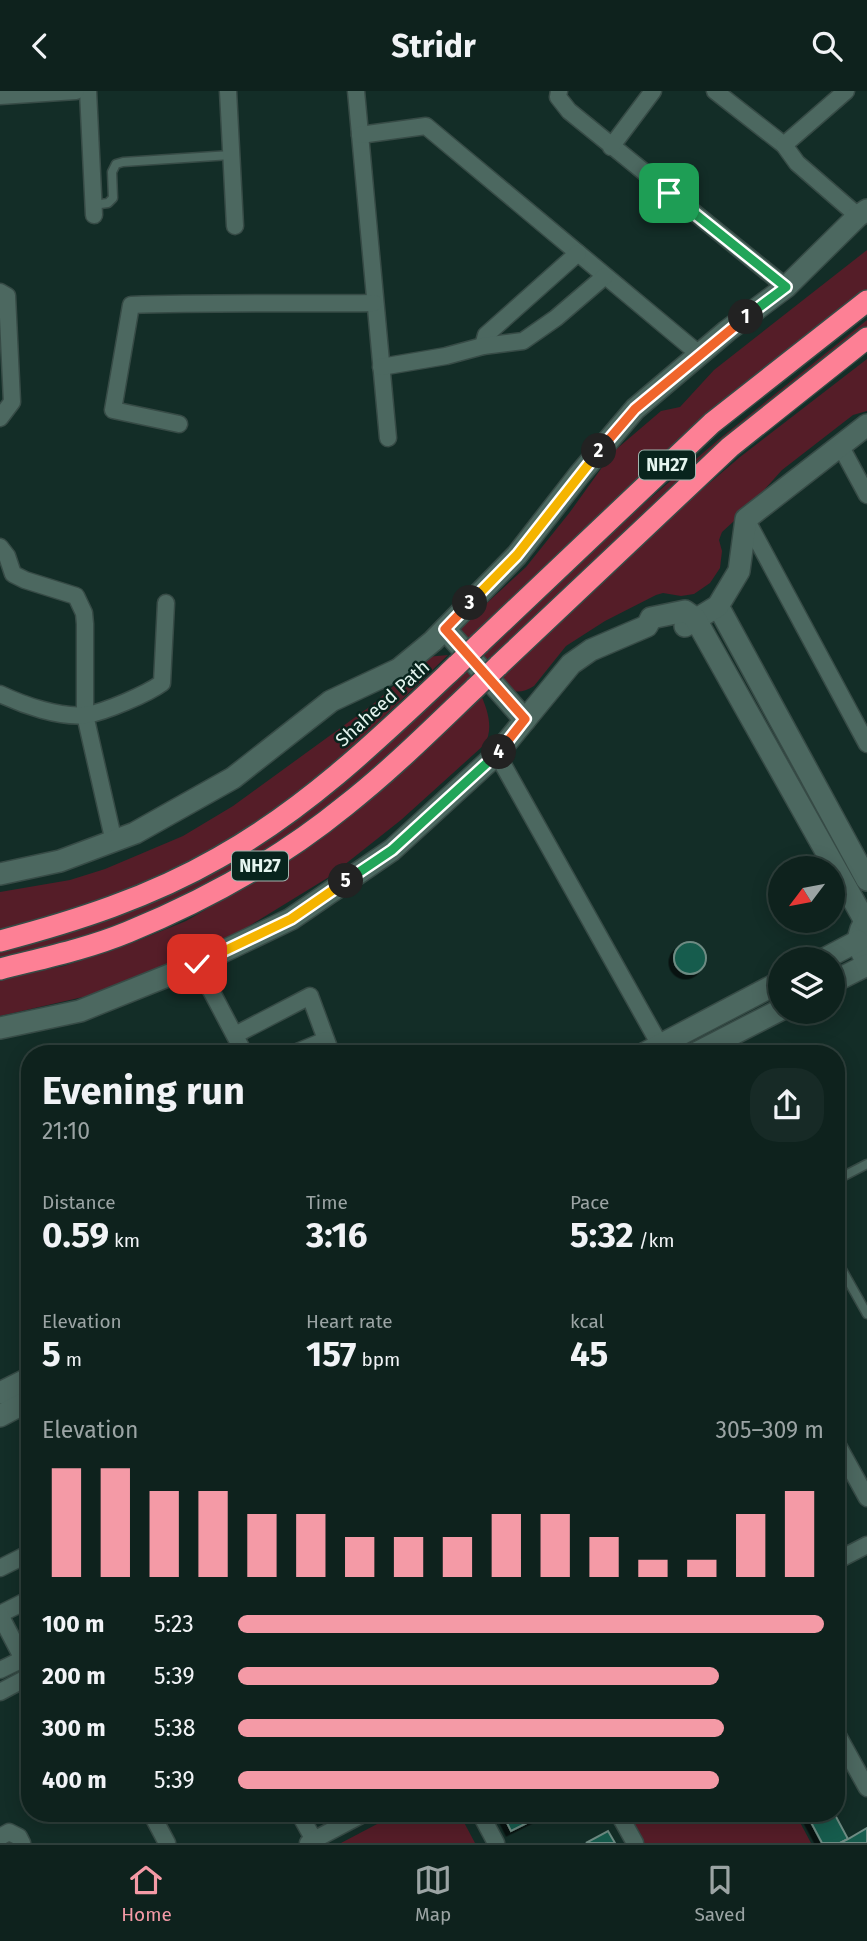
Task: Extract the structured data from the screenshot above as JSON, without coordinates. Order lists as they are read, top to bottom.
{
  "streets": {
    "highway": ["NH27", "Shaheed Path"]
  },
  "north": "bottom left",
  "page": {
    "header": "Stridr",
    "pins": [
      "1",
      "2",
      "3",
      "4",
      "5"
    ],
    "heading": ["Evening run", "21:10"],
    "stats": [
      ["Distance", "0.59 km"],
      ["Time", "3:16"],
      ["Pace", "5:32 /km"],
      ["Elevation", "5 m"],
      ["Heart rate", "157 bpm"],
      ["kcal", "45"]
    ],
    "chart": ["Elevation", "305–309 m"],
    "list": [
      {
        "name": "100 m",
        "note": "5:23"
      },
      {
        "name": "200 m",
        "note": "5:39"
      },
      {
        "name": "300 m",
        "note": "5:38"
      },
      {
        "name": "400 m",
        "note": "5:39"
      }
    ],
    "tabs": ["Home", "Map", "Saved"]
  }
}
